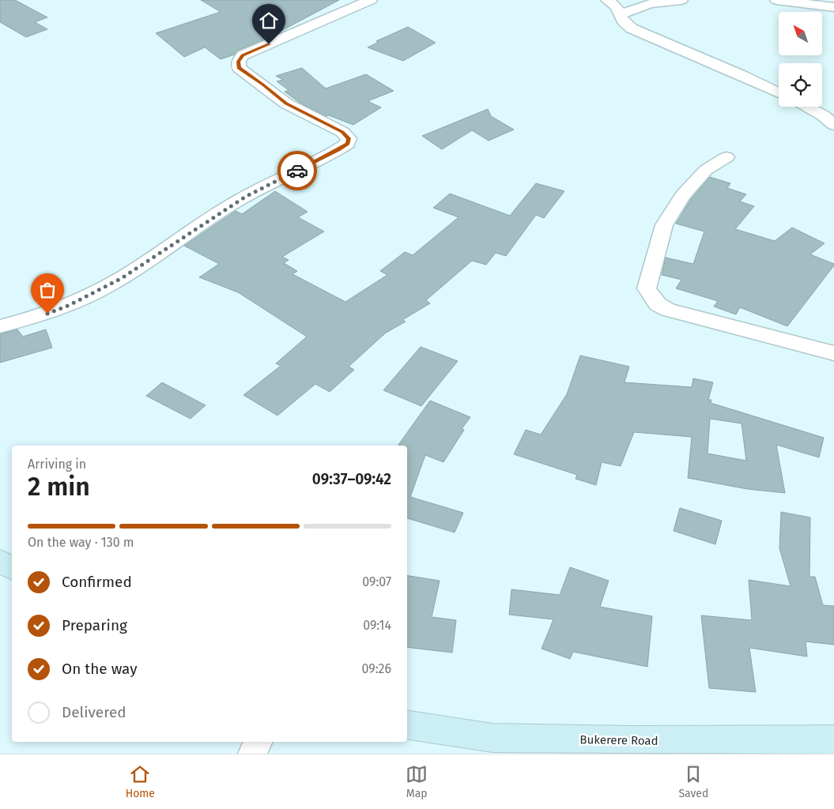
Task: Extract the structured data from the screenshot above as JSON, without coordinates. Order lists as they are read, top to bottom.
{
  "streets": {
    "main road": ["Bukerere Road"]
  },
  "north": "top left",
  "page": {
    "heading": ["2 min", "Arriving in", "09:37–09:42"],
    "bar": "On the way · 130 m",
    "list": [
      ["Confirmed", "09:07"],
      ["Preparing", "09:14"],
      ["On the way", "09:26"],
      "Delivered"
    ],
    "tabs": ["Home", "Map", "Saved"]
  }
}
